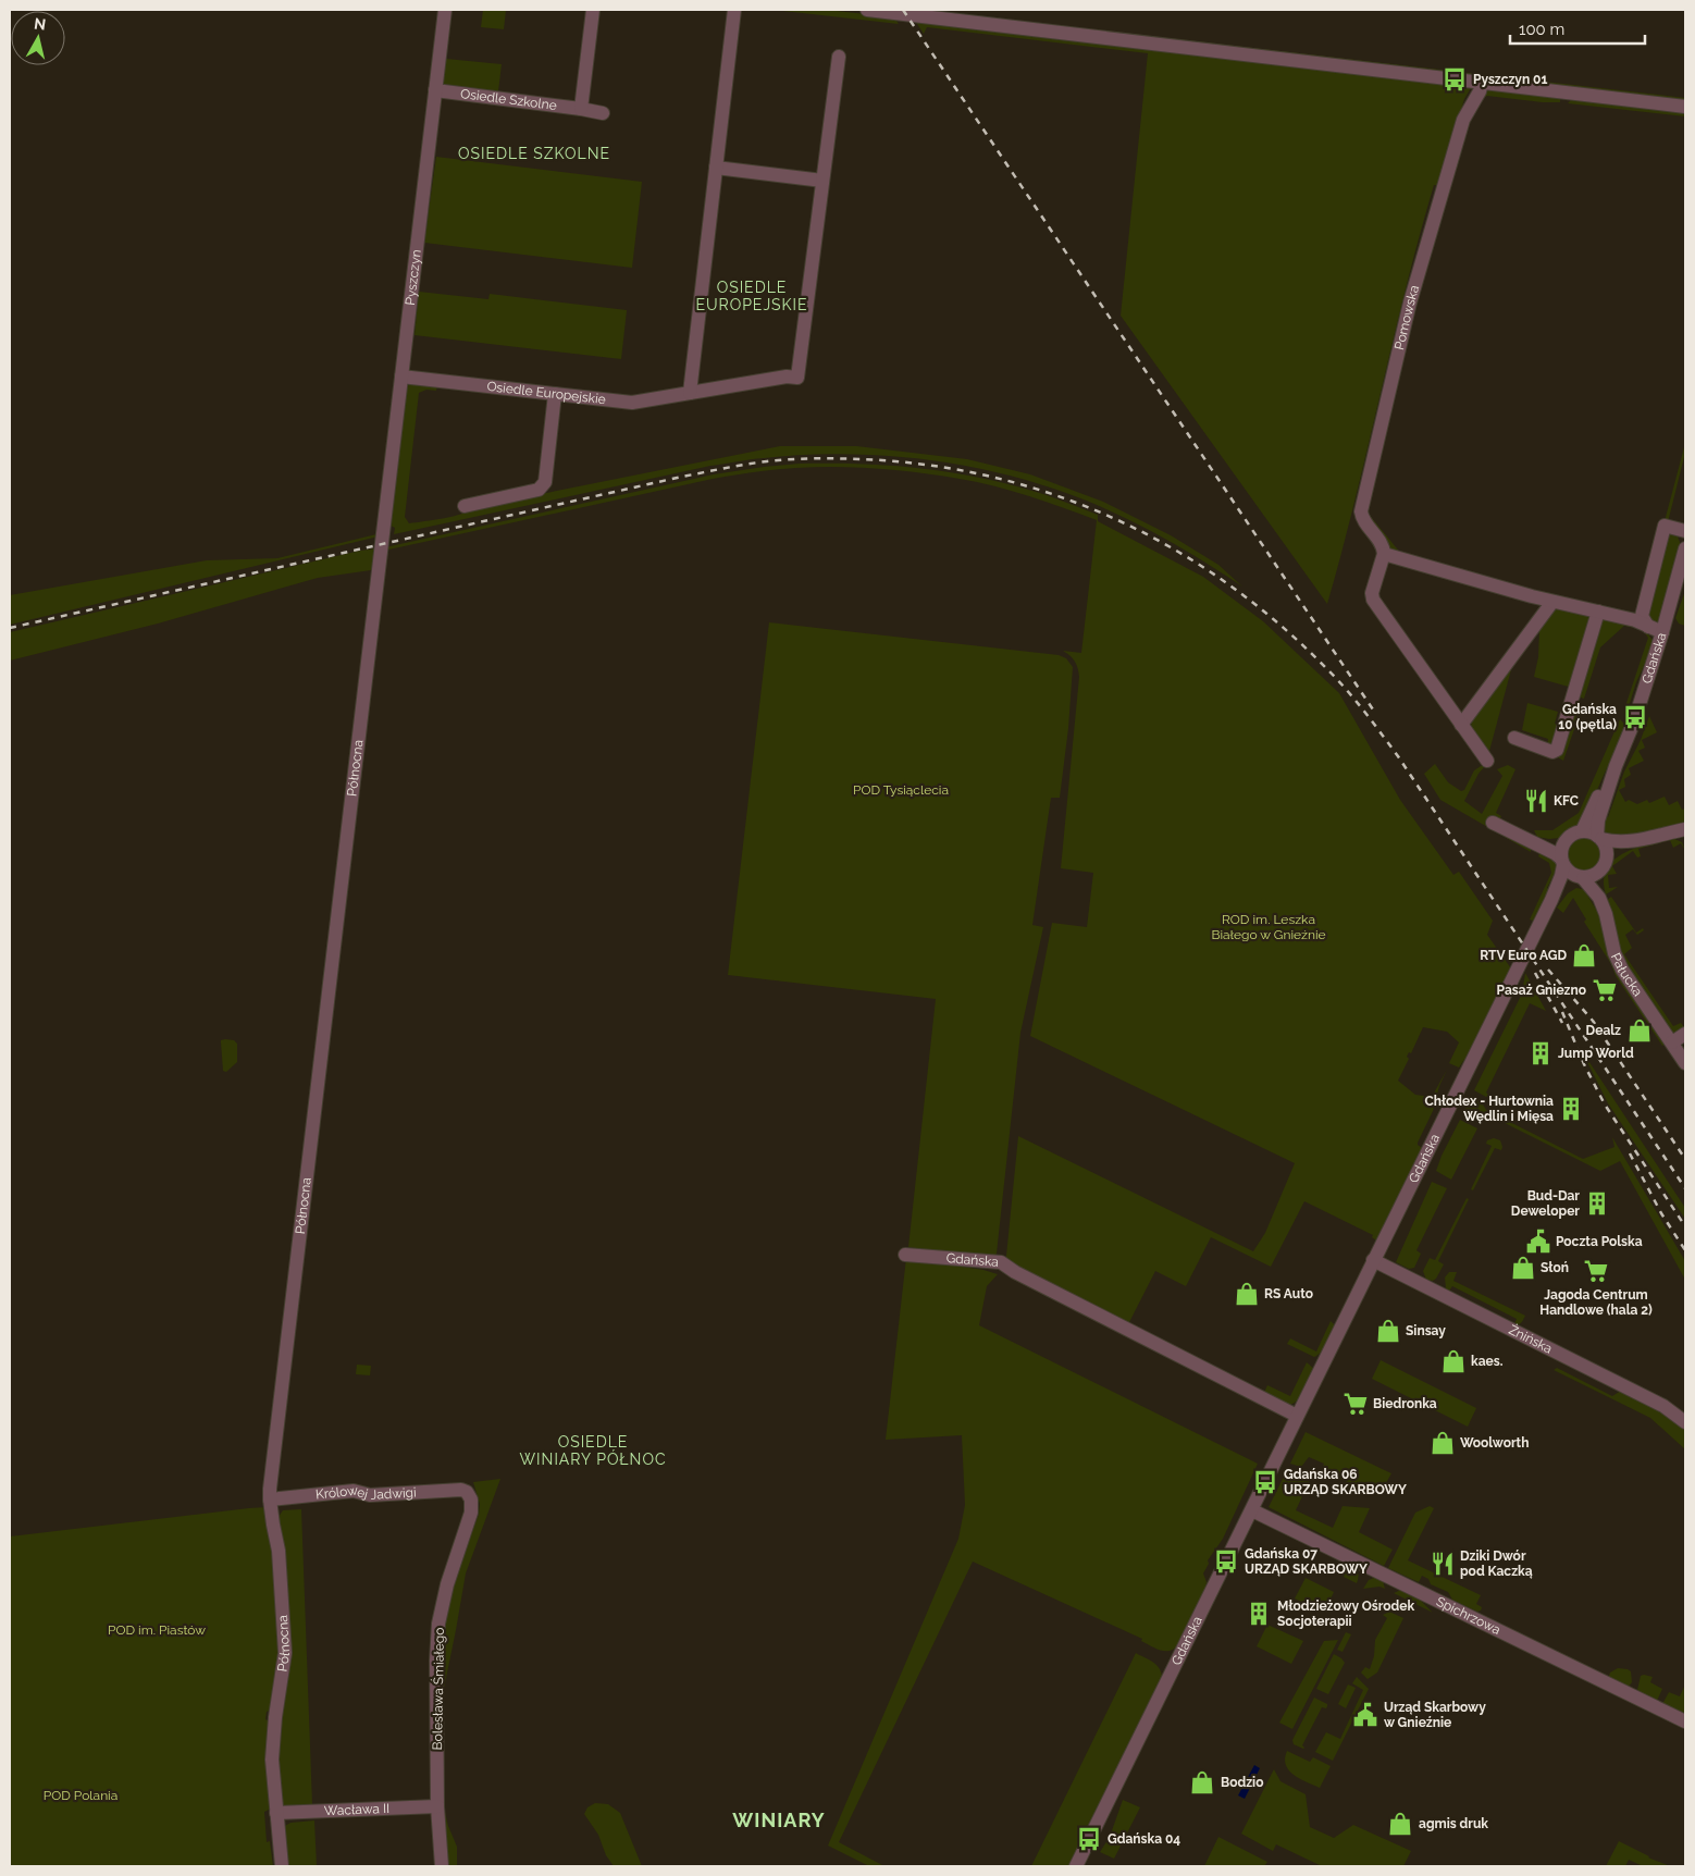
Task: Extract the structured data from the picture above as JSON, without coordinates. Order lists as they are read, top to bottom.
{
  "streets": {
    "street": [
      "Osiedle Szkolne",
      "Pyszczyn",
      "Pomowska",
      "Osiedle Europejskie",
      "Gdańska",
      "Północna",
      "Pałucka",
      "Żnińska",
      "Królowej Jadwigi",
      "Spichrzowa",
      "Bolesława Śmiałego",
      "Wacława II"
    ]
  },
  "crossings": [
    ["Osiedle Szkolne", "Pyszczyn"],
    ["Pyszczyn", "Osiedle Europejskie"],
    ["Pyszczyn", "Północna"],
    ["Gdańska", "Pałucka"],
    ["Gdańska", "Żnińska"],
    ["Gdańska", "Spichrzowa"],
    ["Północna", "Królowej Jadwigi"],
    ["Północna", "Wacława II"],
    ["Królowej Jadwigi", "Bolesława Śmiałego"],
    ["Bolesława Śmiałego", "Wacława II"]
  ],
  "districts": [
    "OSIEDLE SZKOLNE",
    "OSIEDLE EUROPEJSKIE",
    "OSIEDLE WINIARY PÓŁNOC",
    "WINIARY"
  ],
  "parks": [
    "POD Tysiąclecia",
    "ROD im. Leszka Białego w Gnieźnie",
    "POD im. Piastów",
    "POD Polania"
  ],
  "places": {
    "bus stop": [
      "Pyszczyn 01",
      "Gdańska 10 (pętla)",
      "Gdańska 06 URZĄD SKARBOWY",
      "Gdańska 07 URZĄD SKARBOWY",
      "Gdańska 04"
    ],
    "restaurant": ["KFC", "Dziki Dwór pod Kaczką"],
    "shop": [
      "RTV Euro AGD",
      "Dealz",
      "Słoń",
      "RS Auto",
      "Sinsay",
      "kaes.",
      "Woolworth",
      "Bodzio",
      "agmis druk"
    ],
    "supermarket": ["Pasaż Gniezno", "Jagoda Centrum Handlowe (hala 2)", "Biedronka"],
    "building": [
      "Jump World",
      "Chłodex - Hurtownia Wędlin i Mięsa",
      "Bud-Dar Deweloper",
      "Młodzieżowy Ośrodek Socjoterapii"
    ],
    "public building": ["Poczta Polska", "Urząd Skarbowy w Gnieźnie"]
  },
  "scale_bar": "100 m",
  "north": "top"
}
